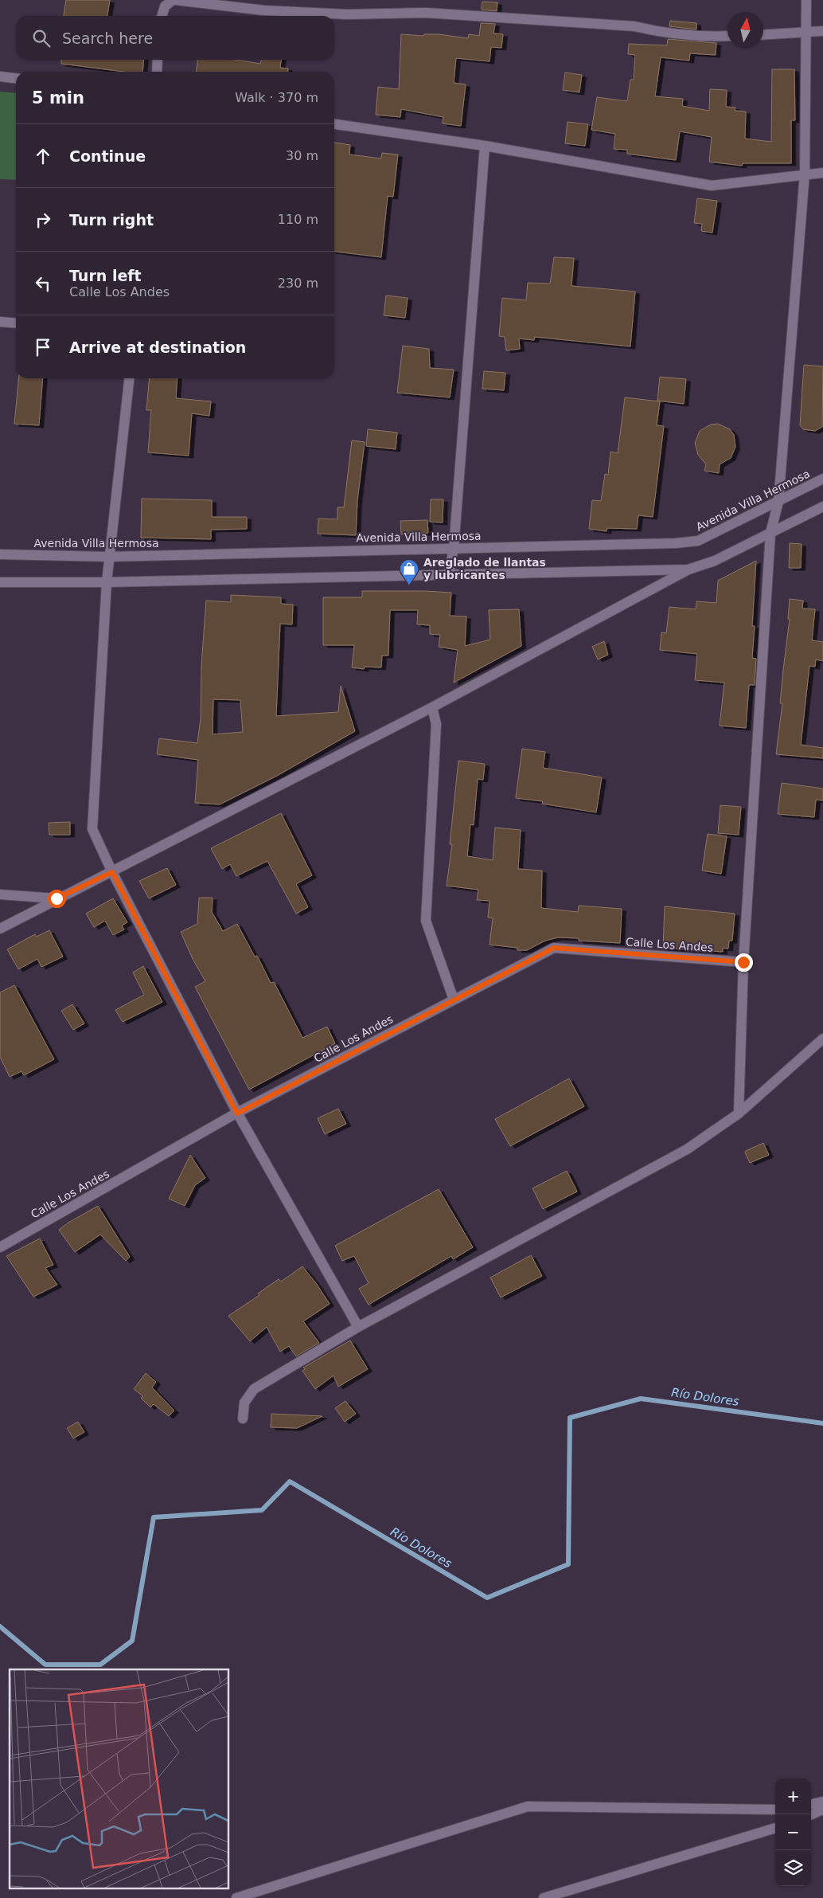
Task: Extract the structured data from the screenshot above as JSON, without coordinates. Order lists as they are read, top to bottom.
{
  "streets": {
    "street": ["Avenida Villa Hermosa", "Calle Los Andes"]
  },
  "water": ["Río Dolores"],
  "places": {
    "shop": ["Areglado de llantas y lubricantes"]
  },
  "north": "top",
  "page": {
    "search": "Search here",
    "heading": ["5 min", "Walk · 370 m"],
    "list": [
      ["Continue", "30 m"],
      ["Turn right", "110 m"],
      ["Turn left", "Calle Los Andes", "230 m"],
      "Arrive at destination"
    ],
    "map_buttons": ["+", "−"]
  }
}
